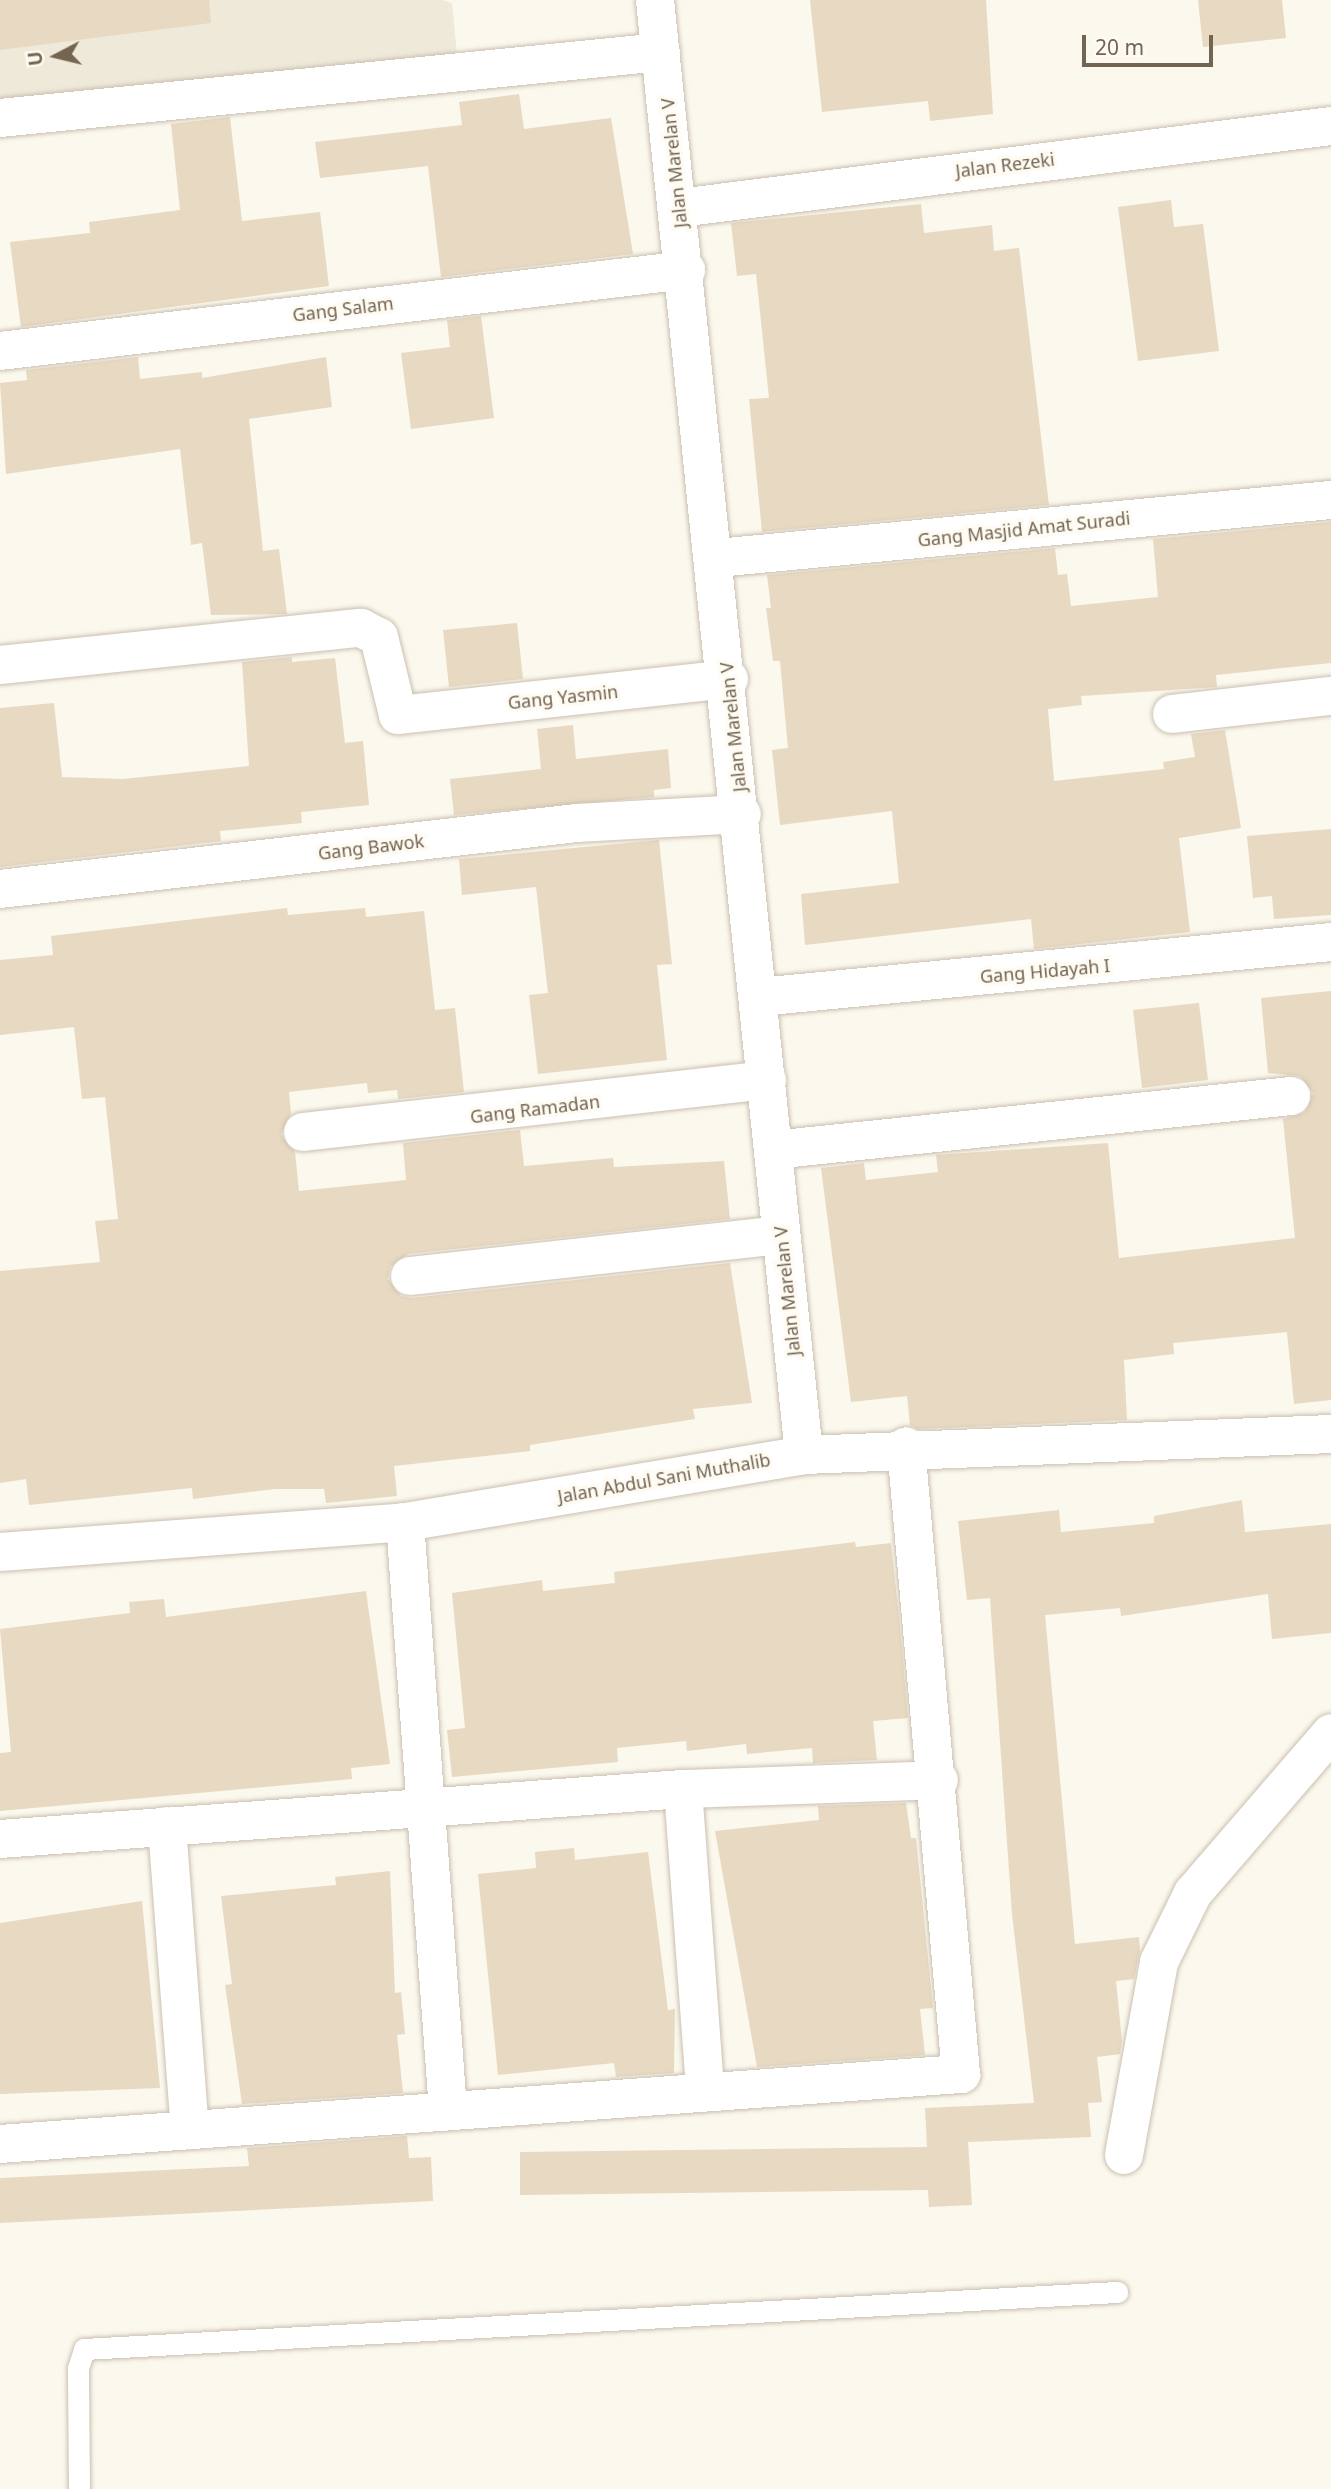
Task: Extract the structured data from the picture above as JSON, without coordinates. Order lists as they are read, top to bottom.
{
  "streets": {
    "street": [
      "Jalan Marelan V",
      "Jalan Rezeki",
      "Gang Salam",
      "Gang Masjid Amat Suradi",
      "Gang Yasmin",
      "Gang Bawok",
      "Gang Hidayah I",
      "Gang Ramadan",
      "Jalan Abdul Sani Muthalib"
    ]
  },
  "crossings": [
    ["Jalan Marelan V", "Jalan Rezeki"],
    ["Jalan Marelan V", "Gang Salam"],
    ["Jalan Marelan V", "Gang Masjid Amat Suradi"],
    ["Jalan Marelan V", "Gang Yasmin"],
    ["Jalan Marelan V", "Gang Bawok"],
    ["Jalan Marelan V", "Gang Hidayah I"],
    ["Jalan Marelan V", "Gang Ramadan"],
    ["Jalan Marelan V", "Jalan Abdul Sani Muthalib"]
  ],
  "scale_bar": "20 m",
  "north": "left"
}
